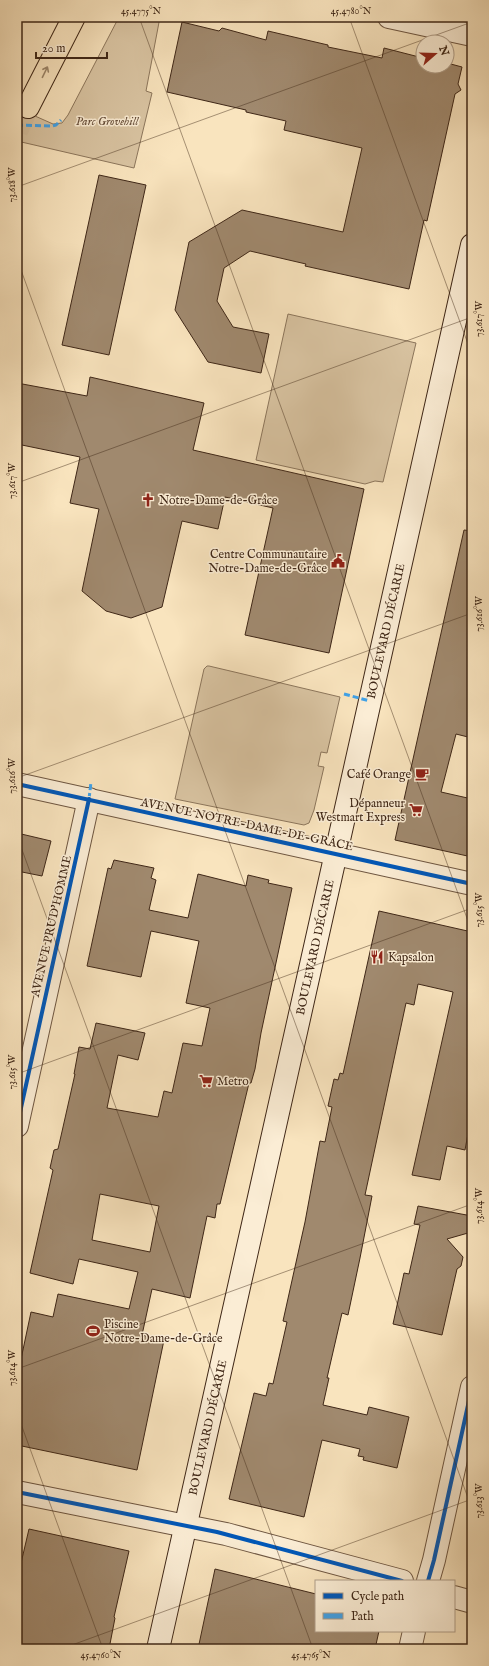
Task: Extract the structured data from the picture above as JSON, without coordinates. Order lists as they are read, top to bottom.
{
  "streets": {
    "street": ["BOULEVARD DÉCARIE", "AVENUE NOTRE-DAME-DE-GRÂCE", "AVENUE PRUD'HOMME"]
  },
  "crossings": [
    ["BOULEVARD DÉCARIE", "AVENUE NOTRE-DAME-DE-GRÂCE"],
    ["AVENUE NOTRE-DAME-DE-GRÂCE", "AVENUE PRUD'HOMME"]
  ],
  "parks": ["Parc Grovehill"],
  "places": {
    "church": ["Notre-Dame-de-Grâce"],
    "public building": ["Centre Communautaire Notre-Dame-de-Grâce"],
    "cafe": ["Café Orange"],
    "supermarket": ["Dépanneur Westmart Express", "Metro"],
    "restaurant": ["Kapsalon"],
    "sports": ["Piscine Notre-Dame-de-Grâce"]
  },
  "legend": ["Cycle path", "Path"],
  "scale_bar": "20 m",
  "north": "right",
  "coordinates": [
    "45.4775°N",
    "45.4780°N",
    "73.618°W",
    "73.617°W",
    "73.616°W",
    "73.615°W",
    "73.614°W",
    "73.613°W",
    "45.4760°N",
    "45.4765°N"
  ]
}
